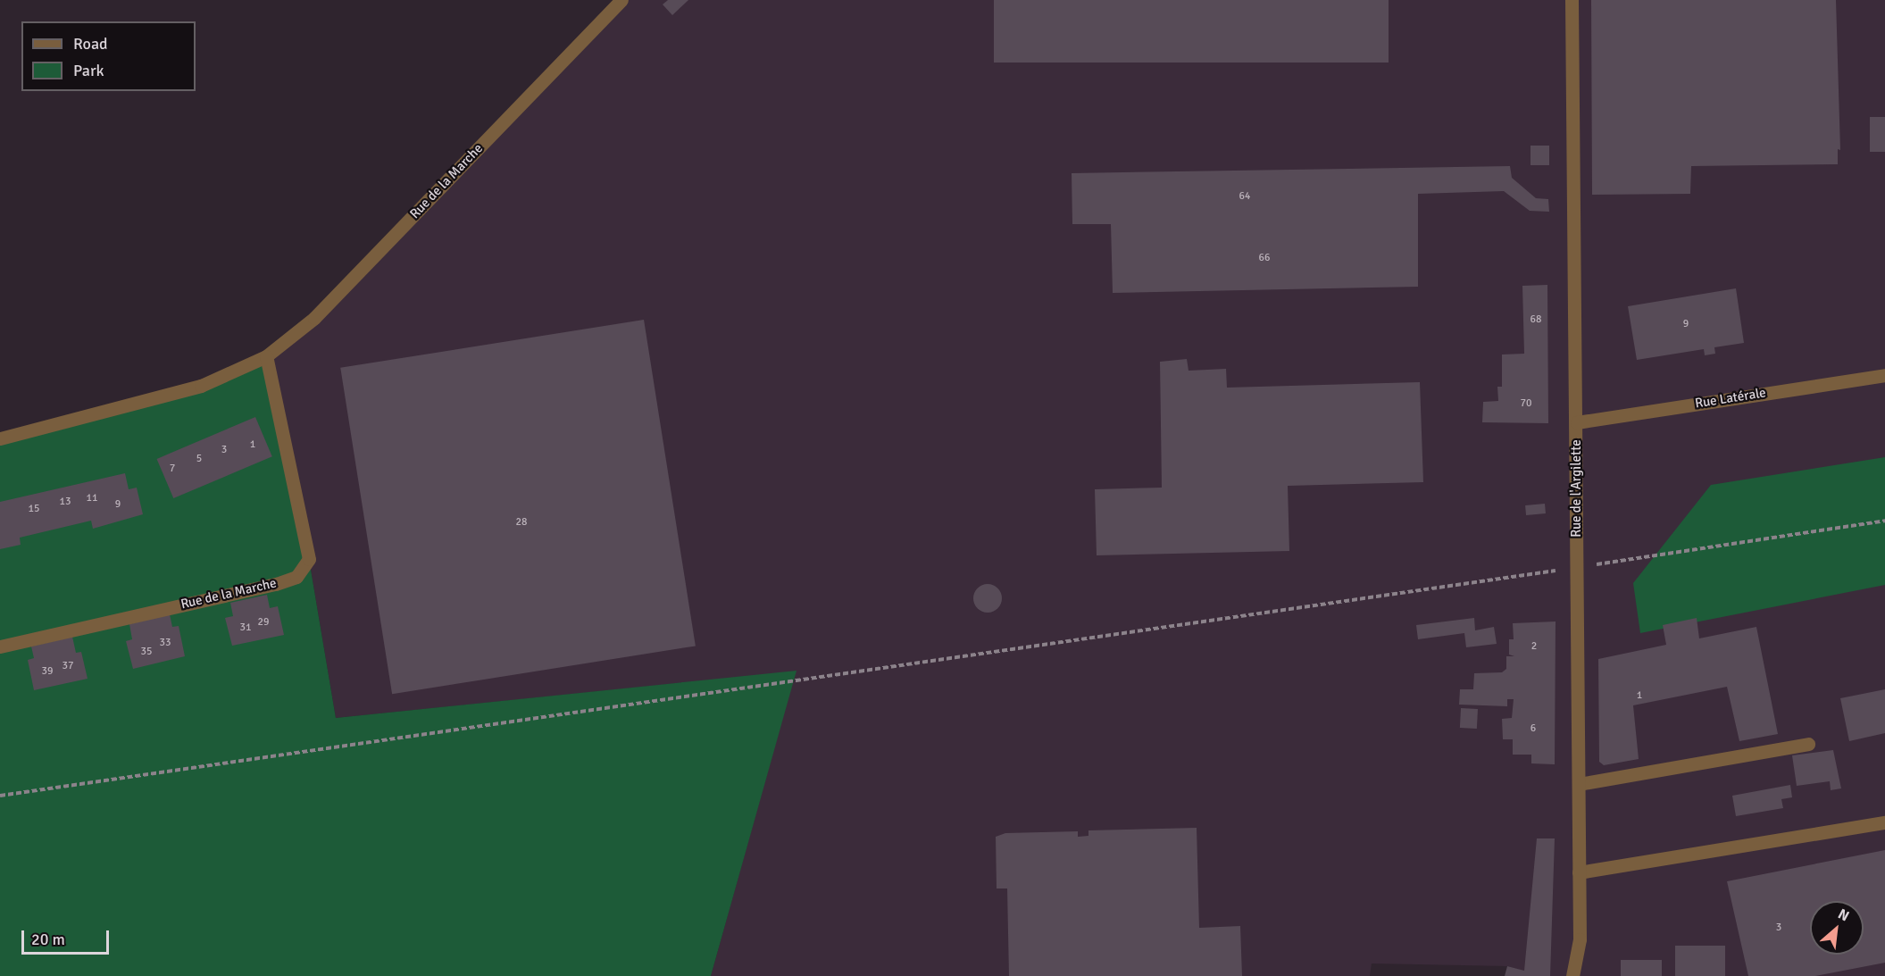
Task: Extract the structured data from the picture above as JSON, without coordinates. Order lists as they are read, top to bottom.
{
  "streets": {
    "street": ["Rue de la Marche", "Rue Latérale", "Rue de l'Argilette"]
  },
  "crossings": [
    ["Rue Latérale", "Rue de l'Argilette"]
  ],
  "house_numbers": [
    "64",
    "66",
    "68",
    "9",
    "70",
    "1",
    "3",
    "5",
    "7",
    "11",
    "13",
    "9",
    "15",
    "28",
    "29",
    "31",
    "33",
    "2",
    "35",
    "37",
    "39",
    "1",
    "6",
    "3"
  ],
  "legend": ["Road", "Park"],
  "scale_bar": "20 m",
  "north": "top right"
}
